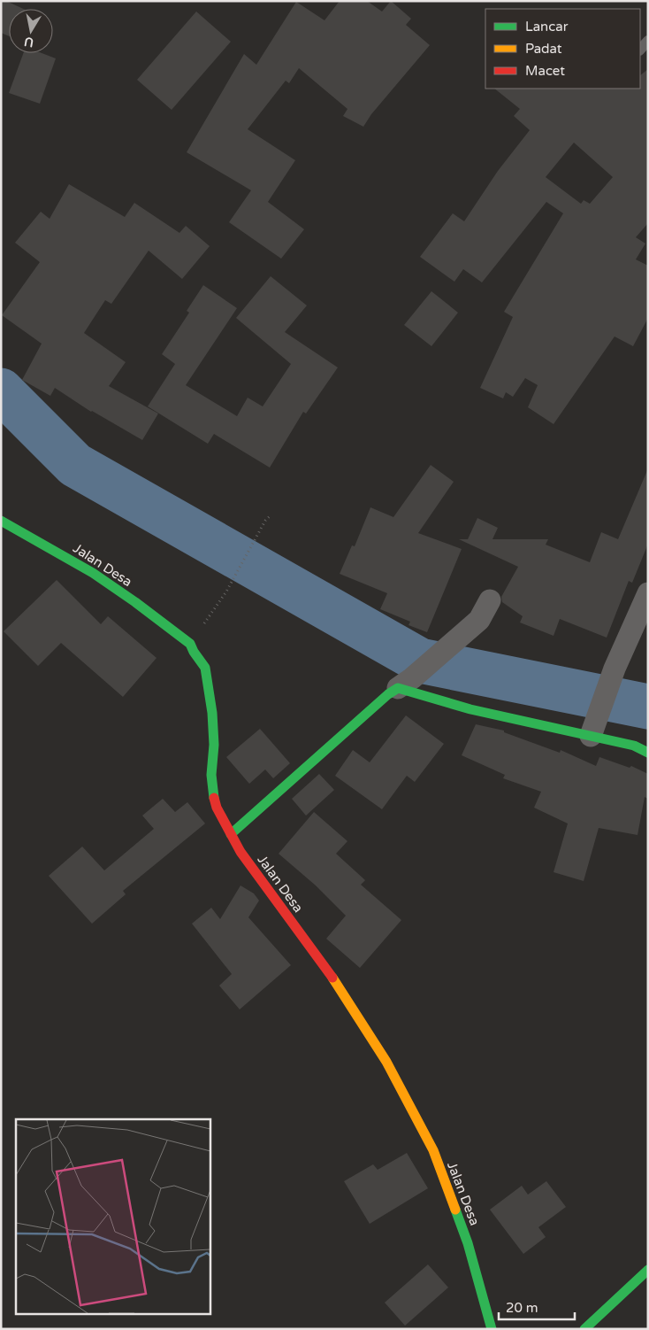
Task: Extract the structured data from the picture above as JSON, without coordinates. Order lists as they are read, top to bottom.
{
  "streets": {
    "street": ["Jalan Desa"]
  },
  "legend": ["Lancar", "Padat", "Macet"],
  "scale_bar": "20 m",
  "north": "bottom"
}
